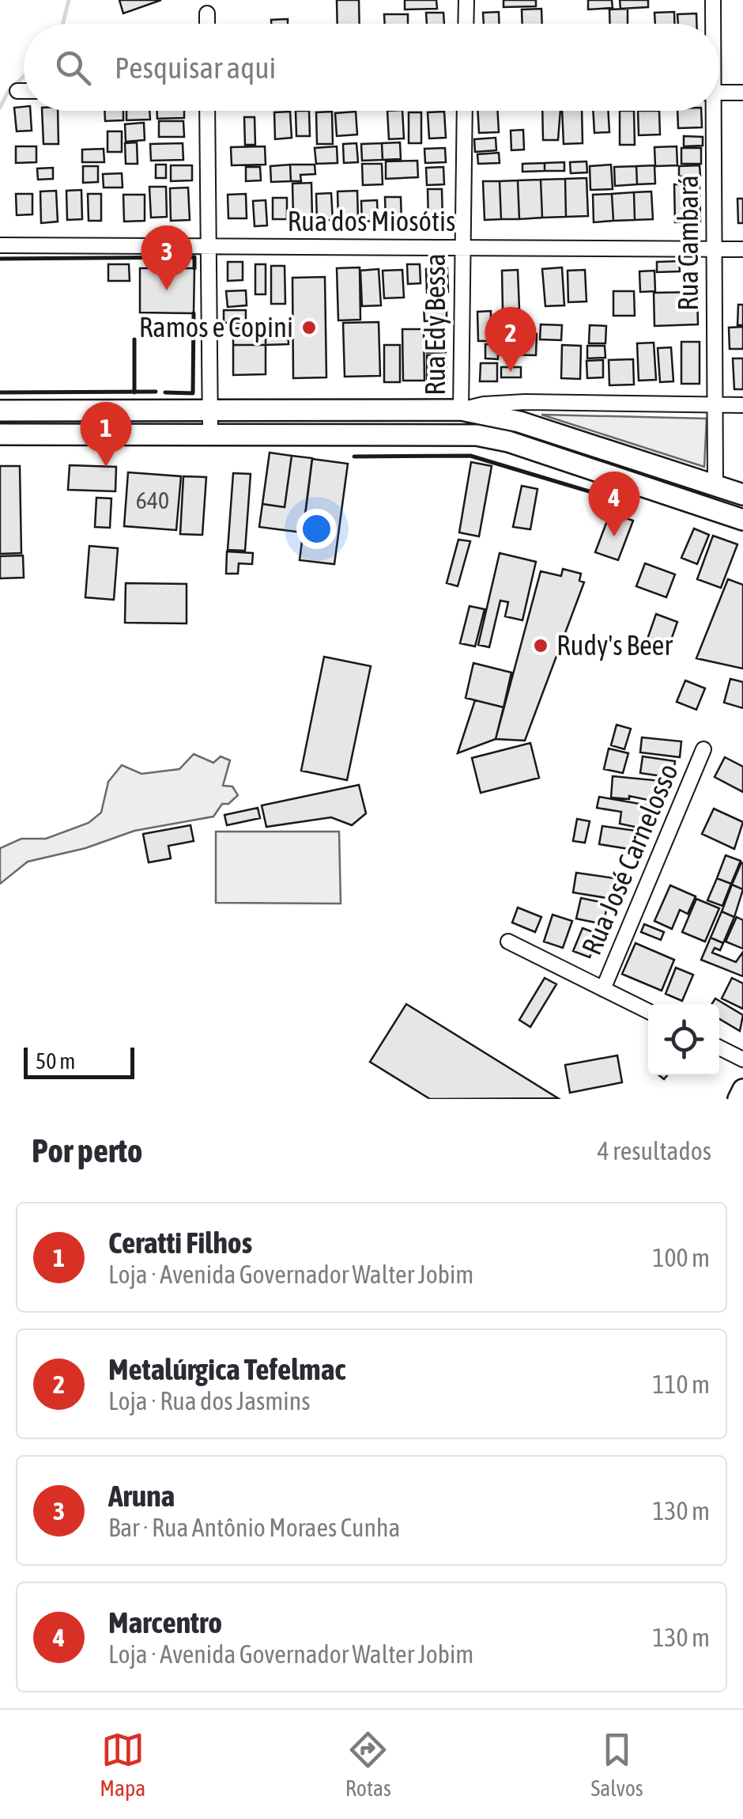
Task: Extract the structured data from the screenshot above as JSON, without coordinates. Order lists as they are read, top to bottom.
{
  "streets": {
    "street": [
      "Rua dos Miosótis",
      "Rua Cambará",
      "Rua Edy Bessa",
      "Rua José Carnelosso"
    ]
  },
  "crossings": [
    ["Rua dos Miosótis", "Rua Cambará"],
    ["Rua dos Miosótis", "Rua Edy Bessa"]
  ],
  "places": ["Ramos e Copini", "Rudy's Beer"],
  "house_numbers": ["640"],
  "scale_bar": "50 m",
  "page": {
    "search": "Pesquisar aqui",
    "pins": [
      "3",
      "2",
      "1",
      "4"
    ],
    "scale": "50 m",
    "heading": ["Por perto", "4 resultados"],
    "list": [
      {
        "mark": "1",
        "name": "Ceratti Filhos",
        "note": "Loja · Avenida Governador Walter Jobim",
        "value": "100 m"
      },
      {
        "mark": "2",
        "name": "Metalúrgica Tefelmac",
        "note": "Loja · Rua dos Jasmins",
        "value": "110 m"
      },
      {
        "mark": "3",
        "name": "Aruna",
        "note": "Bar · Rua Antônio Moraes Cunha",
        "value": "130 m"
      },
      {
        "mark": "4",
        "name": "Marcentro",
        "note": "Loja · Avenida Governador Walter Jobim",
        "value": "130 m"
      }
    ],
    "nav": ["Mapa", "Rotas", "Salvos"]
  }
}
